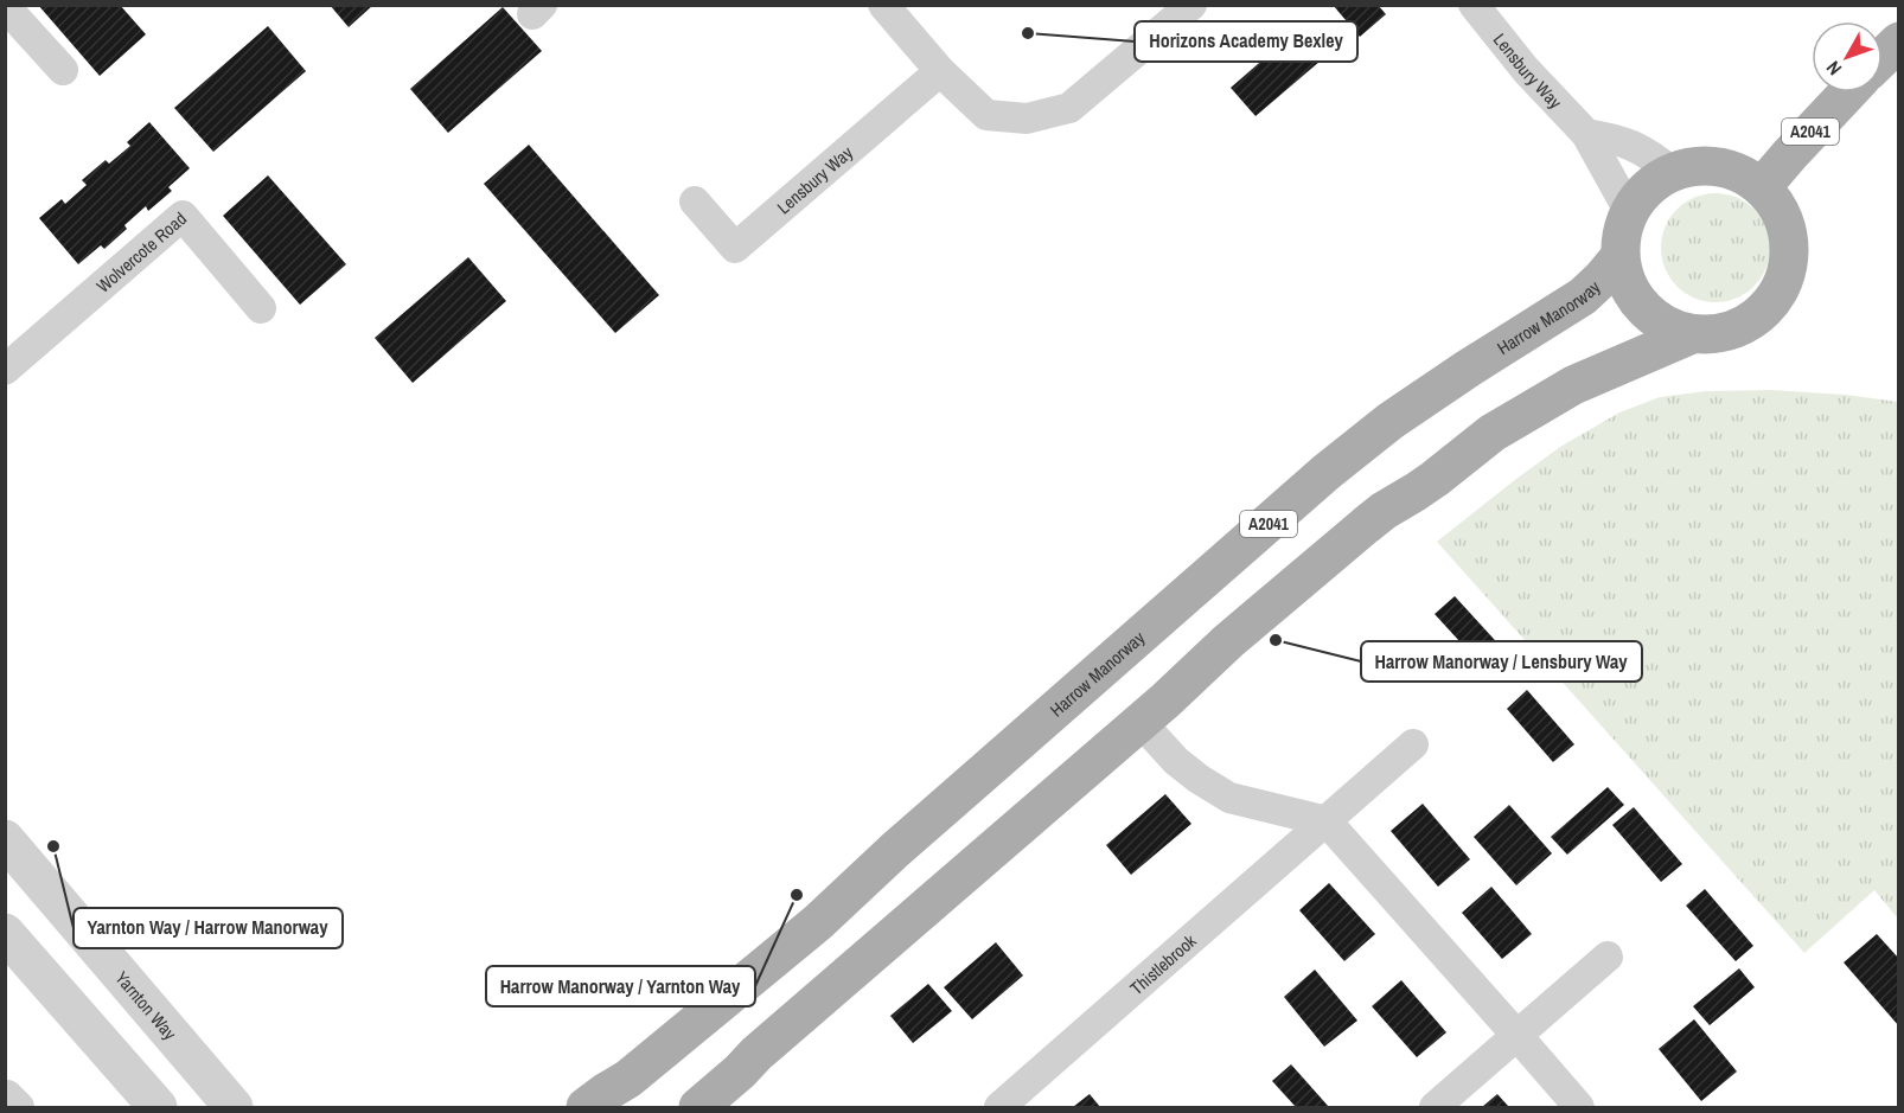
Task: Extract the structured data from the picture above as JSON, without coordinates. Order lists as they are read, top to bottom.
{
  "streets": {
    "main road": ["A2041", "Harrow Manorway"],
    "street": [
      "Lensbury Way",
      "Wolvercote Road",
      "Thistlebrook",
      "Yarnton Way"
    ]
  },
  "crossings": [
    ["Lensbury Way", "A2041"],
    ["Lensbury Way", "Harrow Manorway"],
    ["A2041", "Harrow Manorway"]
  ],
  "places": [
    "Horizons Academy Bexley",
    "Harrow Manorway / Lensbury Way",
    "Yarnton Way / Harrow Manorway",
    "Harrow Manorway / Yarnton Way"
  ],
  "north": "bottom left"
}
